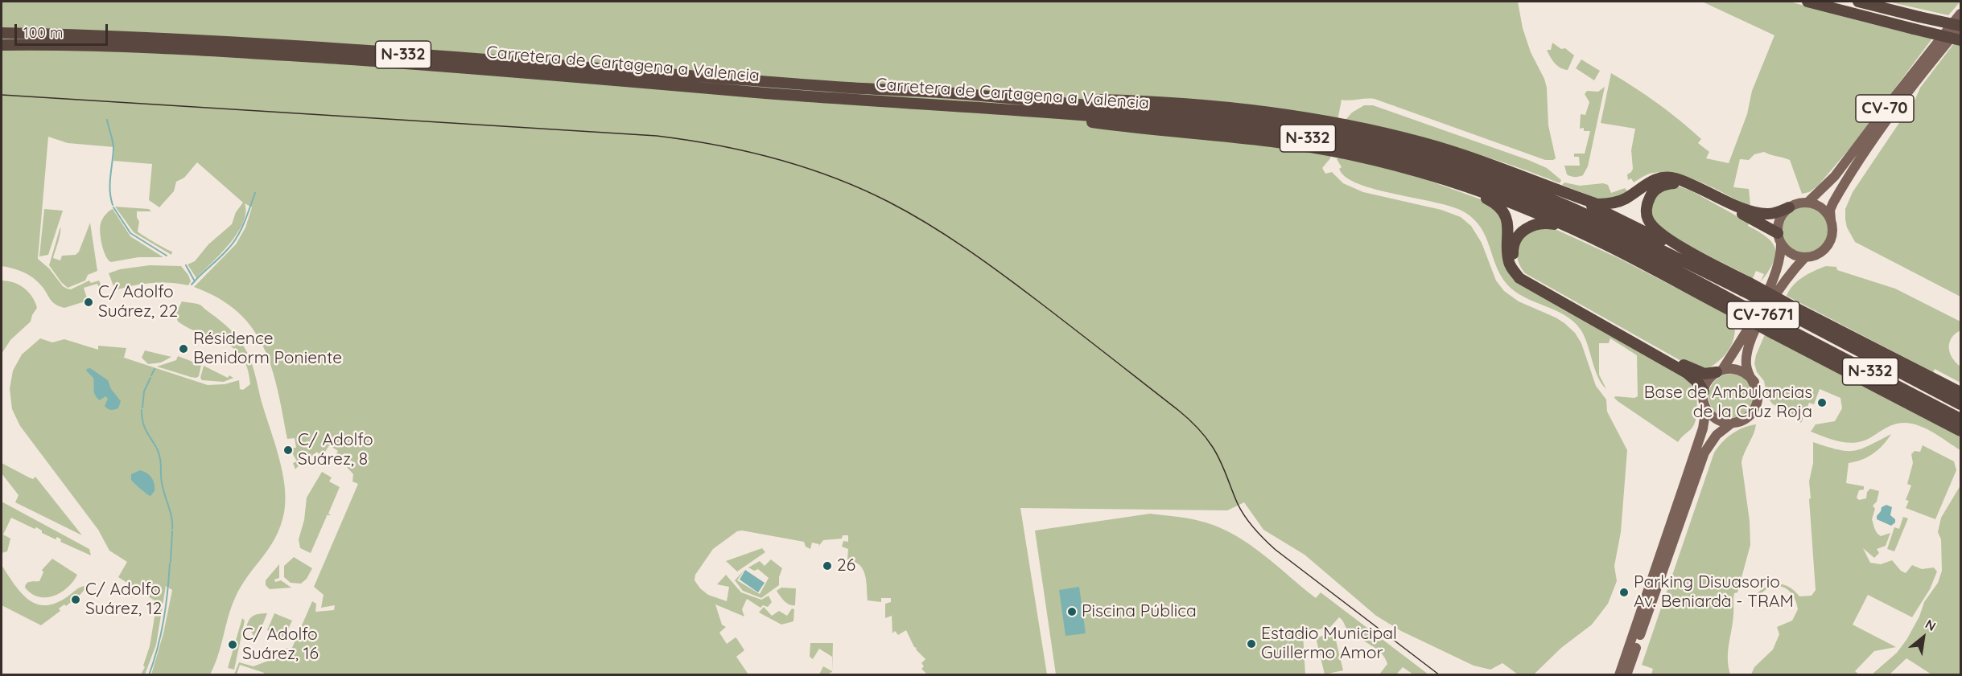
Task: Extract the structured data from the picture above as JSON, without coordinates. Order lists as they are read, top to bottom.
{
  "streets": {
    "highway": ["N-332", "Carretera de Cartagena a Valencia"],
    "main road": ["CV-70", "CV-7671"]
  },
  "crossings": [
    ["N-332", "Carretera de Cartagena a Valencia"],
    ["N-332", "CV-70"],
    ["N-332", "CV-7671"],
    ["CV-70", "CV-7671"]
  ],
  "places": [
    "C/ Adolfo Suárez, 22",
    "Résidence Benidorm Poniente",
    "Base de Ambulancias de la Cruz Roja",
    "C/ Adolfo Suárez, 8",
    "26",
    "Parking Disuasorio Av. Beniardà - TRAM",
    "C/ Adolfo Suárez, 12",
    "Piscina Pública",
    "Estadio Municipal Guillermo Amor",
    "C/ Adolfo Suárez, 16"
  ],
  "scale_bar": "100 m",
  "north": "top right"
}
